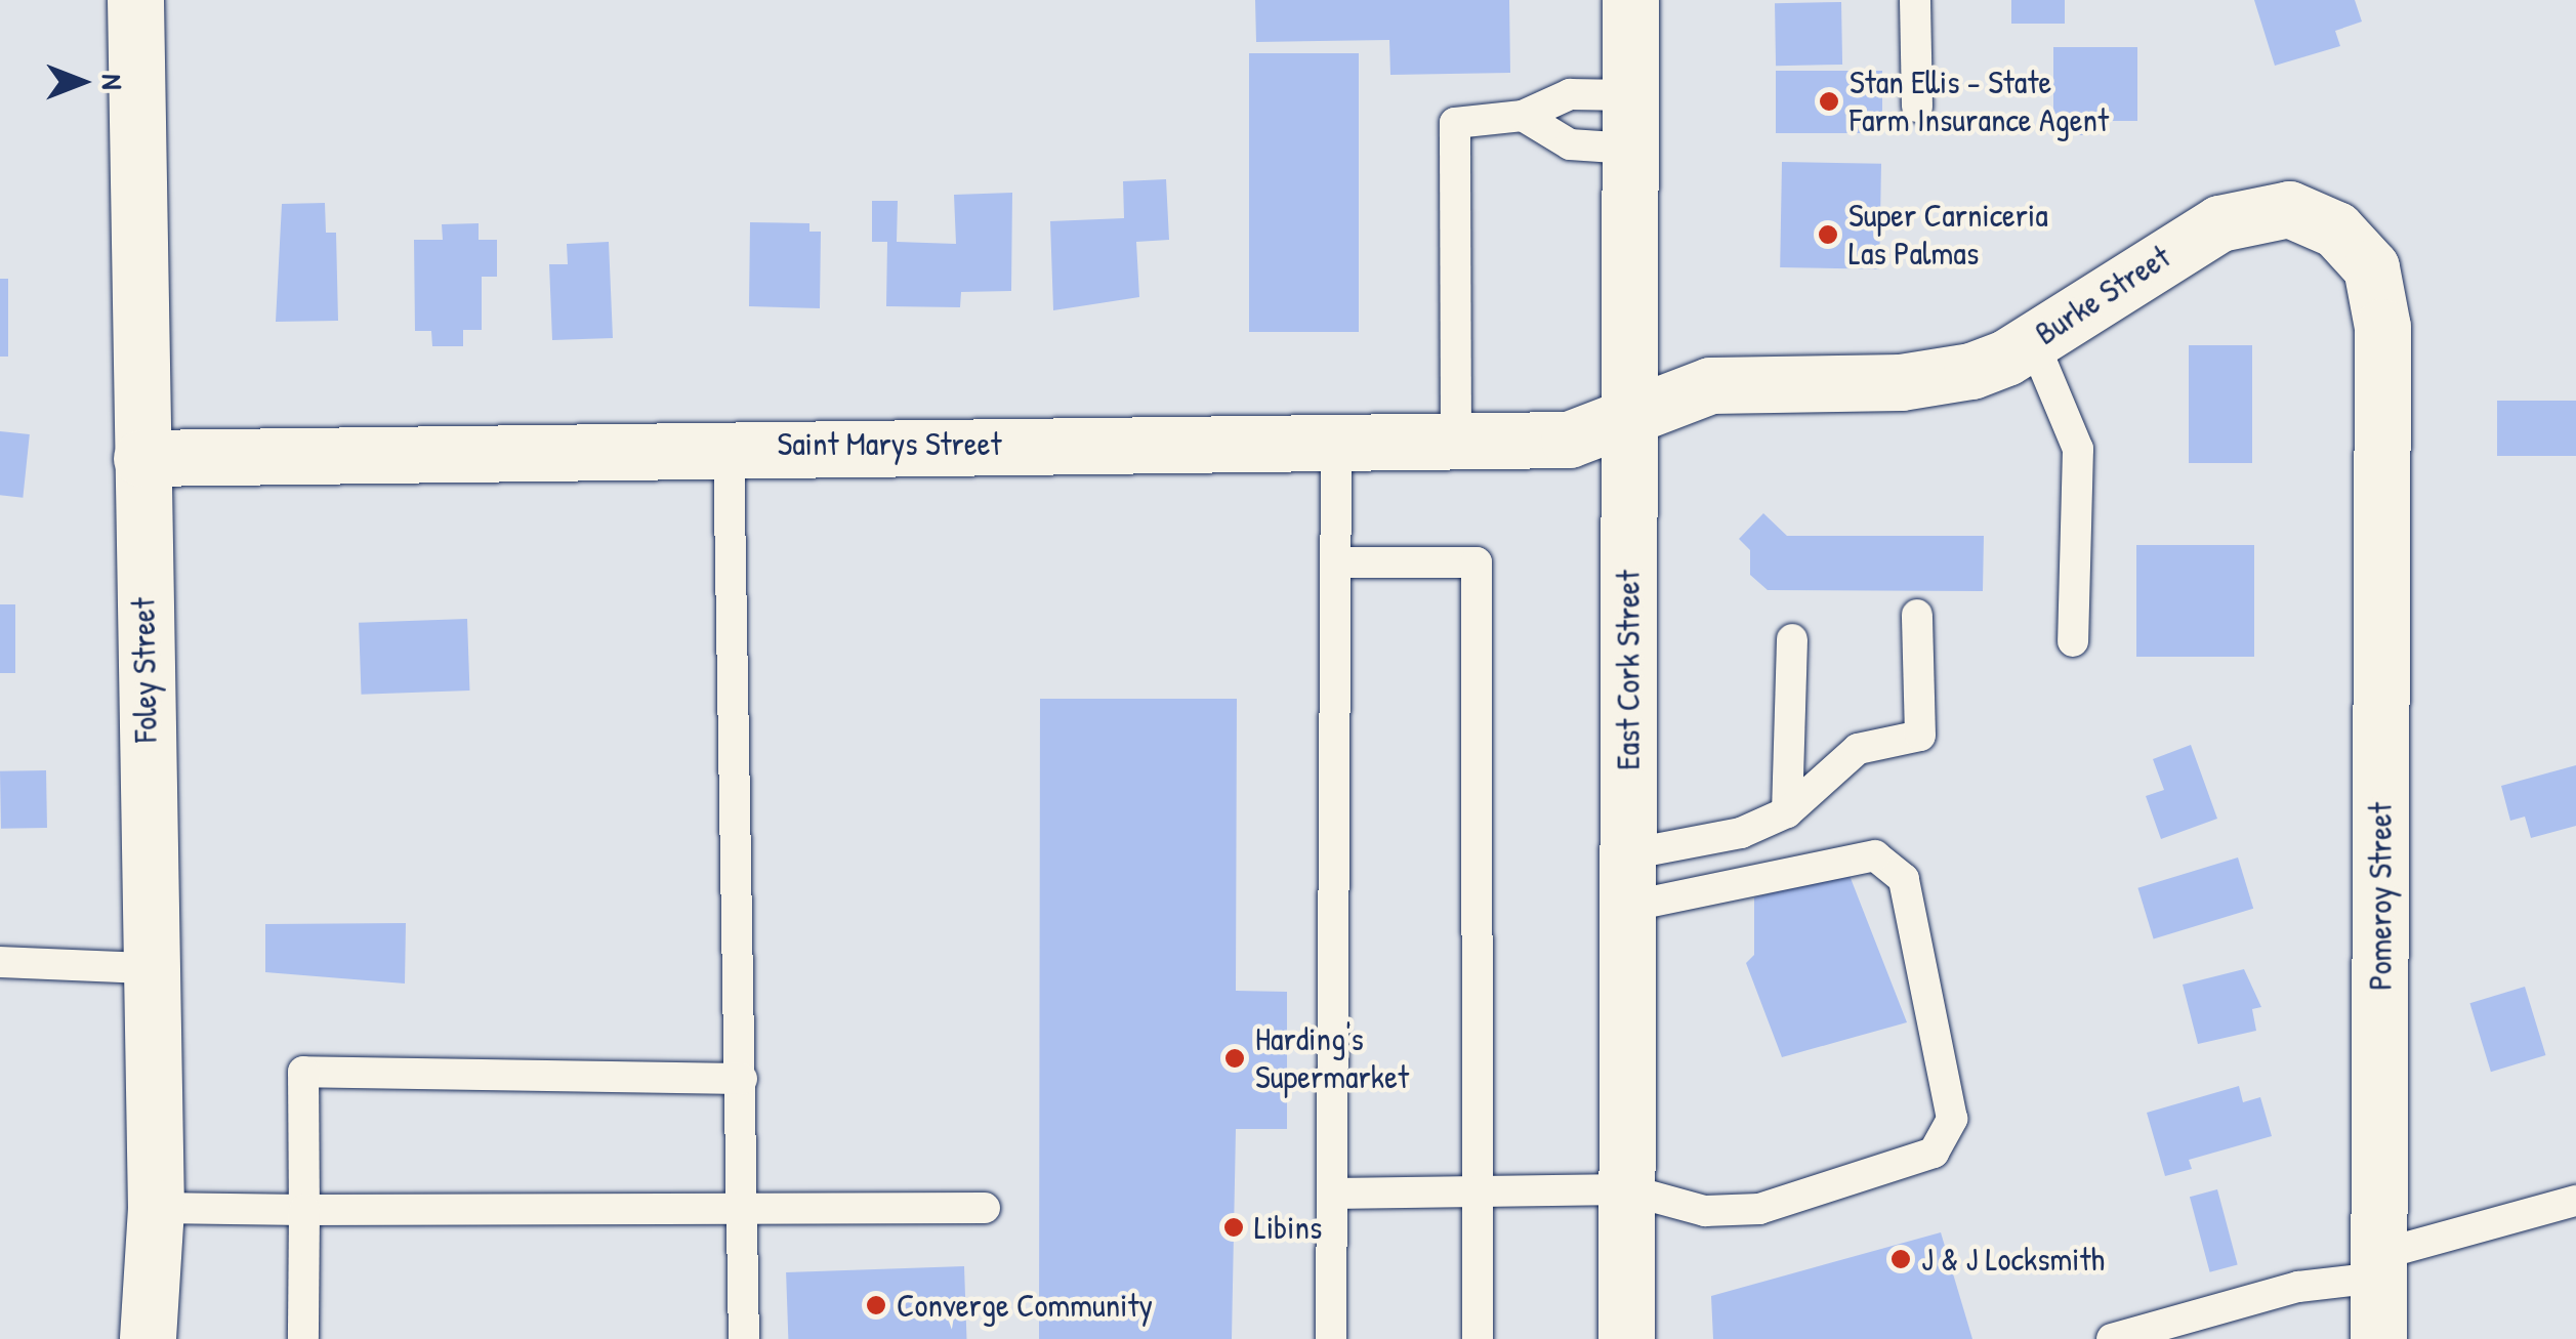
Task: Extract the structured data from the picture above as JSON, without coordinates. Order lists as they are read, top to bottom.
{
  "streets": {
    "street": [
      "Burke Street",
      "Saint Marys Street",
      "Foley Street",
      "East Cork Street",
      "Pomeroy Street"
    ]
  },
  "crossings": [
    ["Burke Street", "Saint Marys Street"],
    ["Burke Street", "East Cork Street"],
    ["Burke Street", "Pomeroy Street"],
    ["Saint Marys Street", "Foley Street"],
    ["Saint Marys Street", "East Cork Street"]
  ],
  "places": [
    "Stan Ellis - State Farm Insurance Agent",
    "Super Carniceria Las Palmas",
    "Harding's Supermarket",
    "Libins",
    "J & J Locksmith",
    "Converge Community"
  ],
  "north": "right"
}
